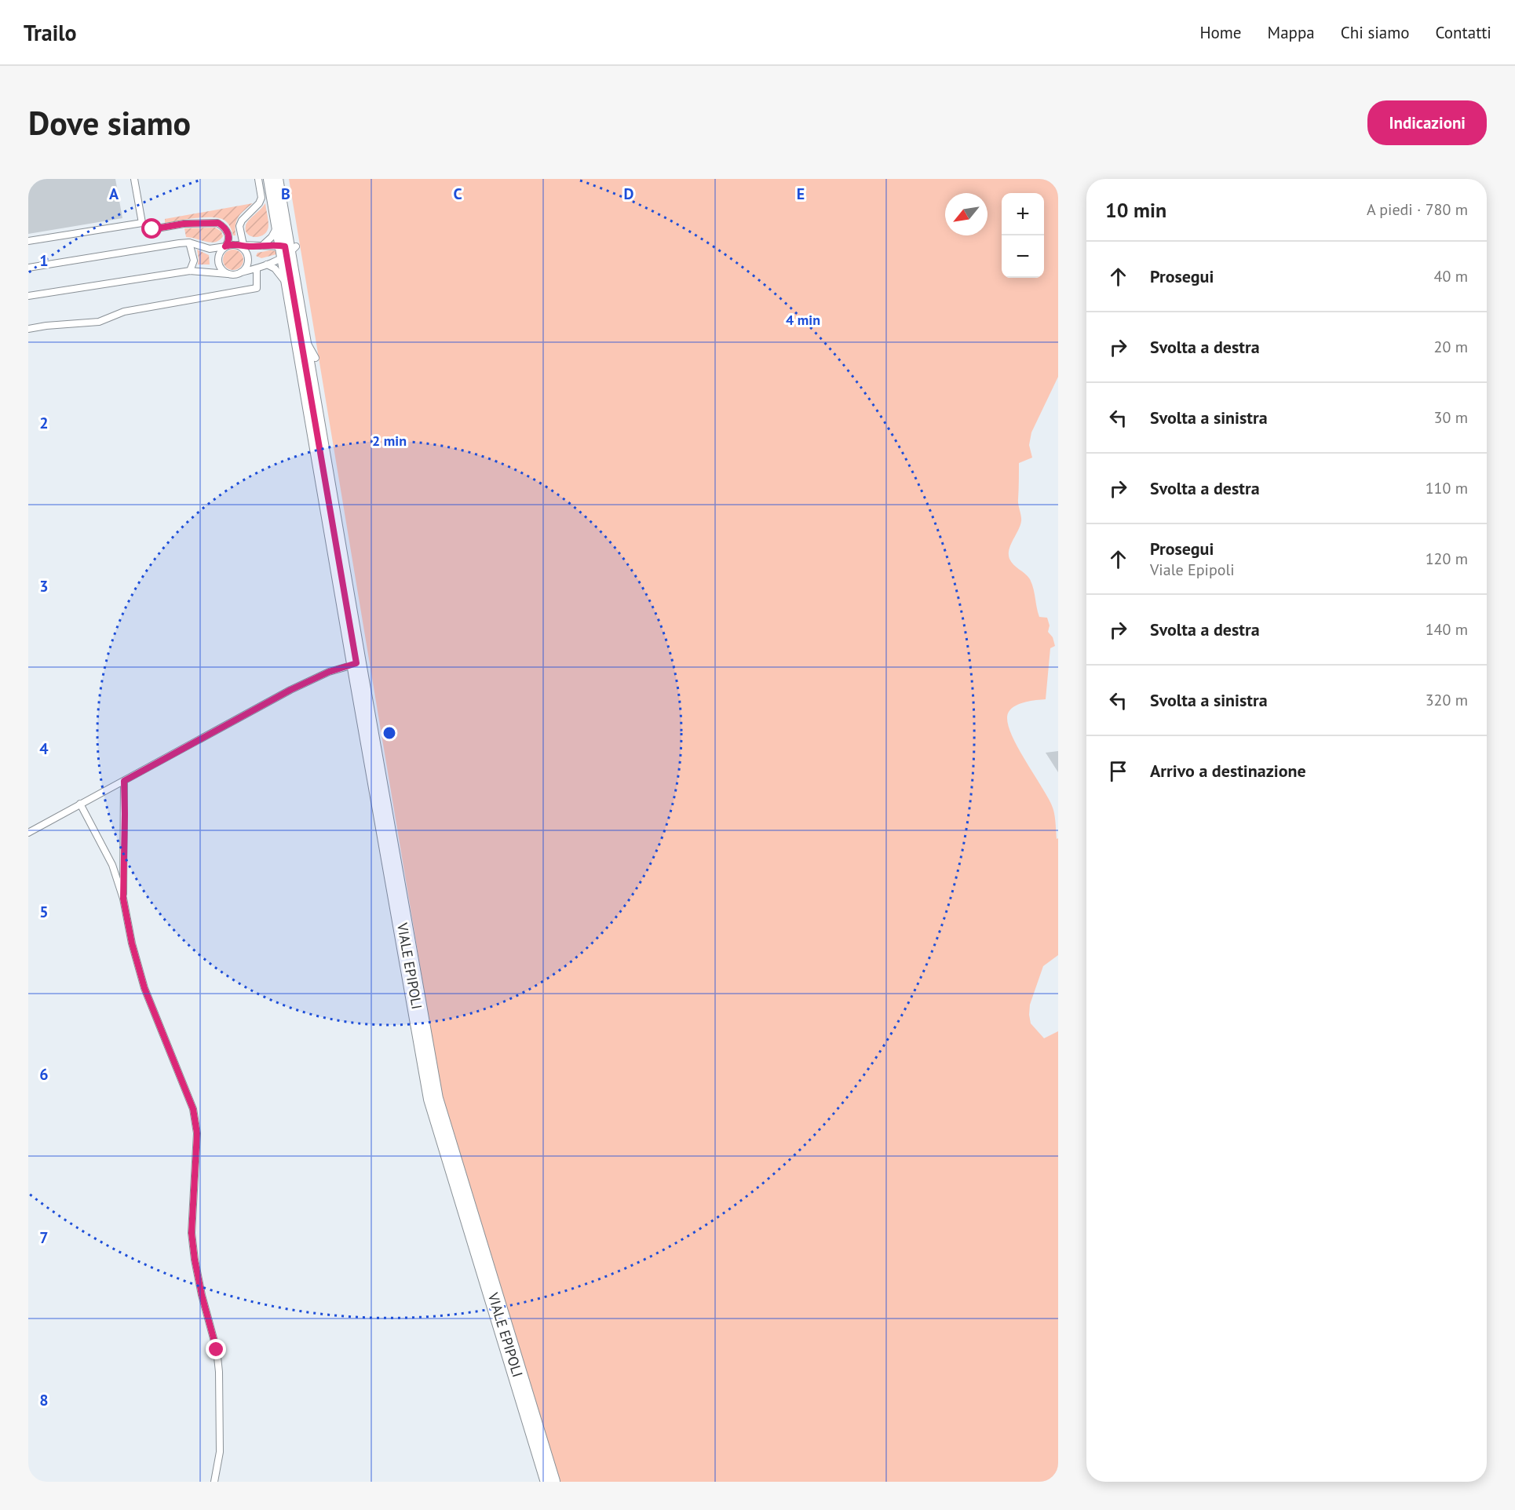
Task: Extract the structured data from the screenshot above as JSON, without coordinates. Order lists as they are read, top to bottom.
{
  "streets": {
    "main road": ["VIALE EPIPOLI"]
  },
  "north": "bottom left",
  "page": {
    "header": "Trailo",
    "nav": [
      "Home",
      "Mappa",
      "Chi siamo",
      "Contatti"
    ],
    "buttons": "Indicazioni",
    "title": "Dove siamo",
    "heading": ["10 min", "A piedi · 780 m"],
    "map_buttons": ["+", "−"],
    "list": [
      ["Prosegui", "40 m"],
      ["Svolta a destra", "20 m"],
      ["Svolta a sinistra", "30 m"],
      ["Svolta a destra", "110 m"],
      ["Prosegui", "Viale Epipoli", "120 m"],
      ["Svolta a destra", "140 m"],
      ["Svolta a sinistra", "320 m"],
      "Arrivo a destinazione"
    ]
  },
  "grid": {
    "columns": [
      "A",
      "B",
      "C",
      "D",
      "E"
    ],
    "rows": [
      "1",
      "2",
      "3",
      "4",
      "5",
      "6",
      "7",
      "8"
    ]
  },
  "rings": ["4 min", "2 min"]
}
